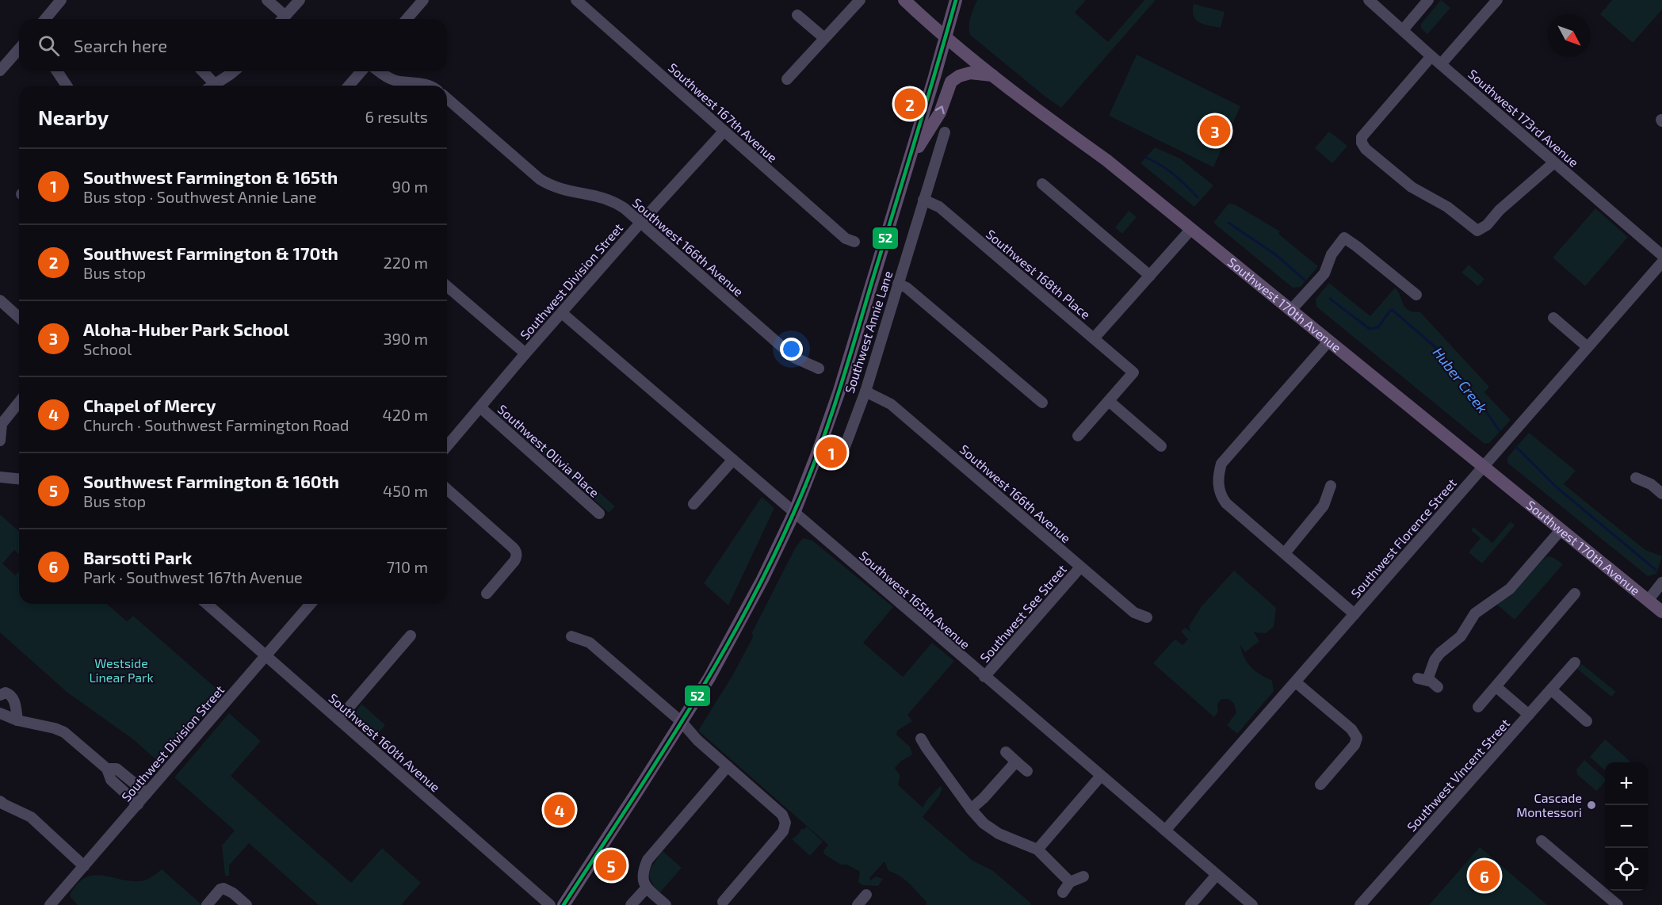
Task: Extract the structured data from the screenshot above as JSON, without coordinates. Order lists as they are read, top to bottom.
{
  "streets": {
    "main road": ["Southwest 170th Avenue"],
    "street": [
      "Southwest 167th Avenue",
      "Southwest 173rd Avenue",
      "Southwest 166th Avenue",
      "Southwest 168th Place",
      "Southwest Division Street",
      "Southwest Annie Lane",
      "Southwest Olivia Place",
      "Southwest Florence Street",
      "Southwest 165th Avenue",
      "Southwest See Street",
      "Southwest 160th Avenue",
      "Southwest Vincent Street"
    ]
  },
  "crossings": [
    ["Southwest 167th Avenue", "Southwest Division Street"],
    ["Southwest 166th Avenue", "Southwest Division Street"],
    ["Southwest 166th Avenue", "Southwest Annie Lane"],
    ["Southwest 166th Avenue", "Southwest See Street"],
    ["Southwest 168th Place", "Southwest Annie Lane"],
    ["Southwest Division Street", "Southwest Olivia Place"],
    ["Southwest Division Street", "Southwest 165th Avenue"],
    ["Southwest Division Street", "Southwest 160th Avenue"],
    ["Southwest 170th Avenue", "Southwest Florence Street"],
    ["Southwest Florence Street", "Southwest 165th Avenue"],
    ["Southwest 165th Avenue", "Southwest See Street"]
  ],
  "water": ["Huber Creek"],
  "parks": ["Westside Linear Park"],
  "places": ["Cascade Montessori"],
  "lines": ["transit line 52"],
  "north": "bottom right",
  "page": {
    "search": "Search here",
    "heading": ["Nearby", "6 results"],
    "pins": [
      "2",
      "3",
      "1",
      "4",
      "5",
      "6"
    ],
    "list": [
      {
        "mark": "1",
        "name": "Southwest Farmington & 165th",
        "note": "Bus stop · Southwest Annie Lane",
        "value": "90 m"
      },
      {
        "mark": "2",
        "name": "Southwest Farmington & 170th",
        "note": "Bus stop",
        "value": "220 m"
      },
      {
        "mark": "3",
        "name": "Aloha-Huber Park School",
        "note": "School",
        "value": "390 m"
      },
      {
        "mark": "4",
        "name": "Chapel of Mercy",
        "note": "Church · Southwest Farmington Road",
        "value": "420 m"
      },
      {
        "mark": "5",
        "name": "Southwest Farmington & 160th",
        "note": "Bus stop",
        "value": "450 m"
      },
      {
        "mark": "6",
        "name": "Barsotti Park",
        "note": "Park · Southwest 167th Avenue",
        "value": "710 m"
      }
    ],
    "map_buttons": ["+", "−"]
  }
}
